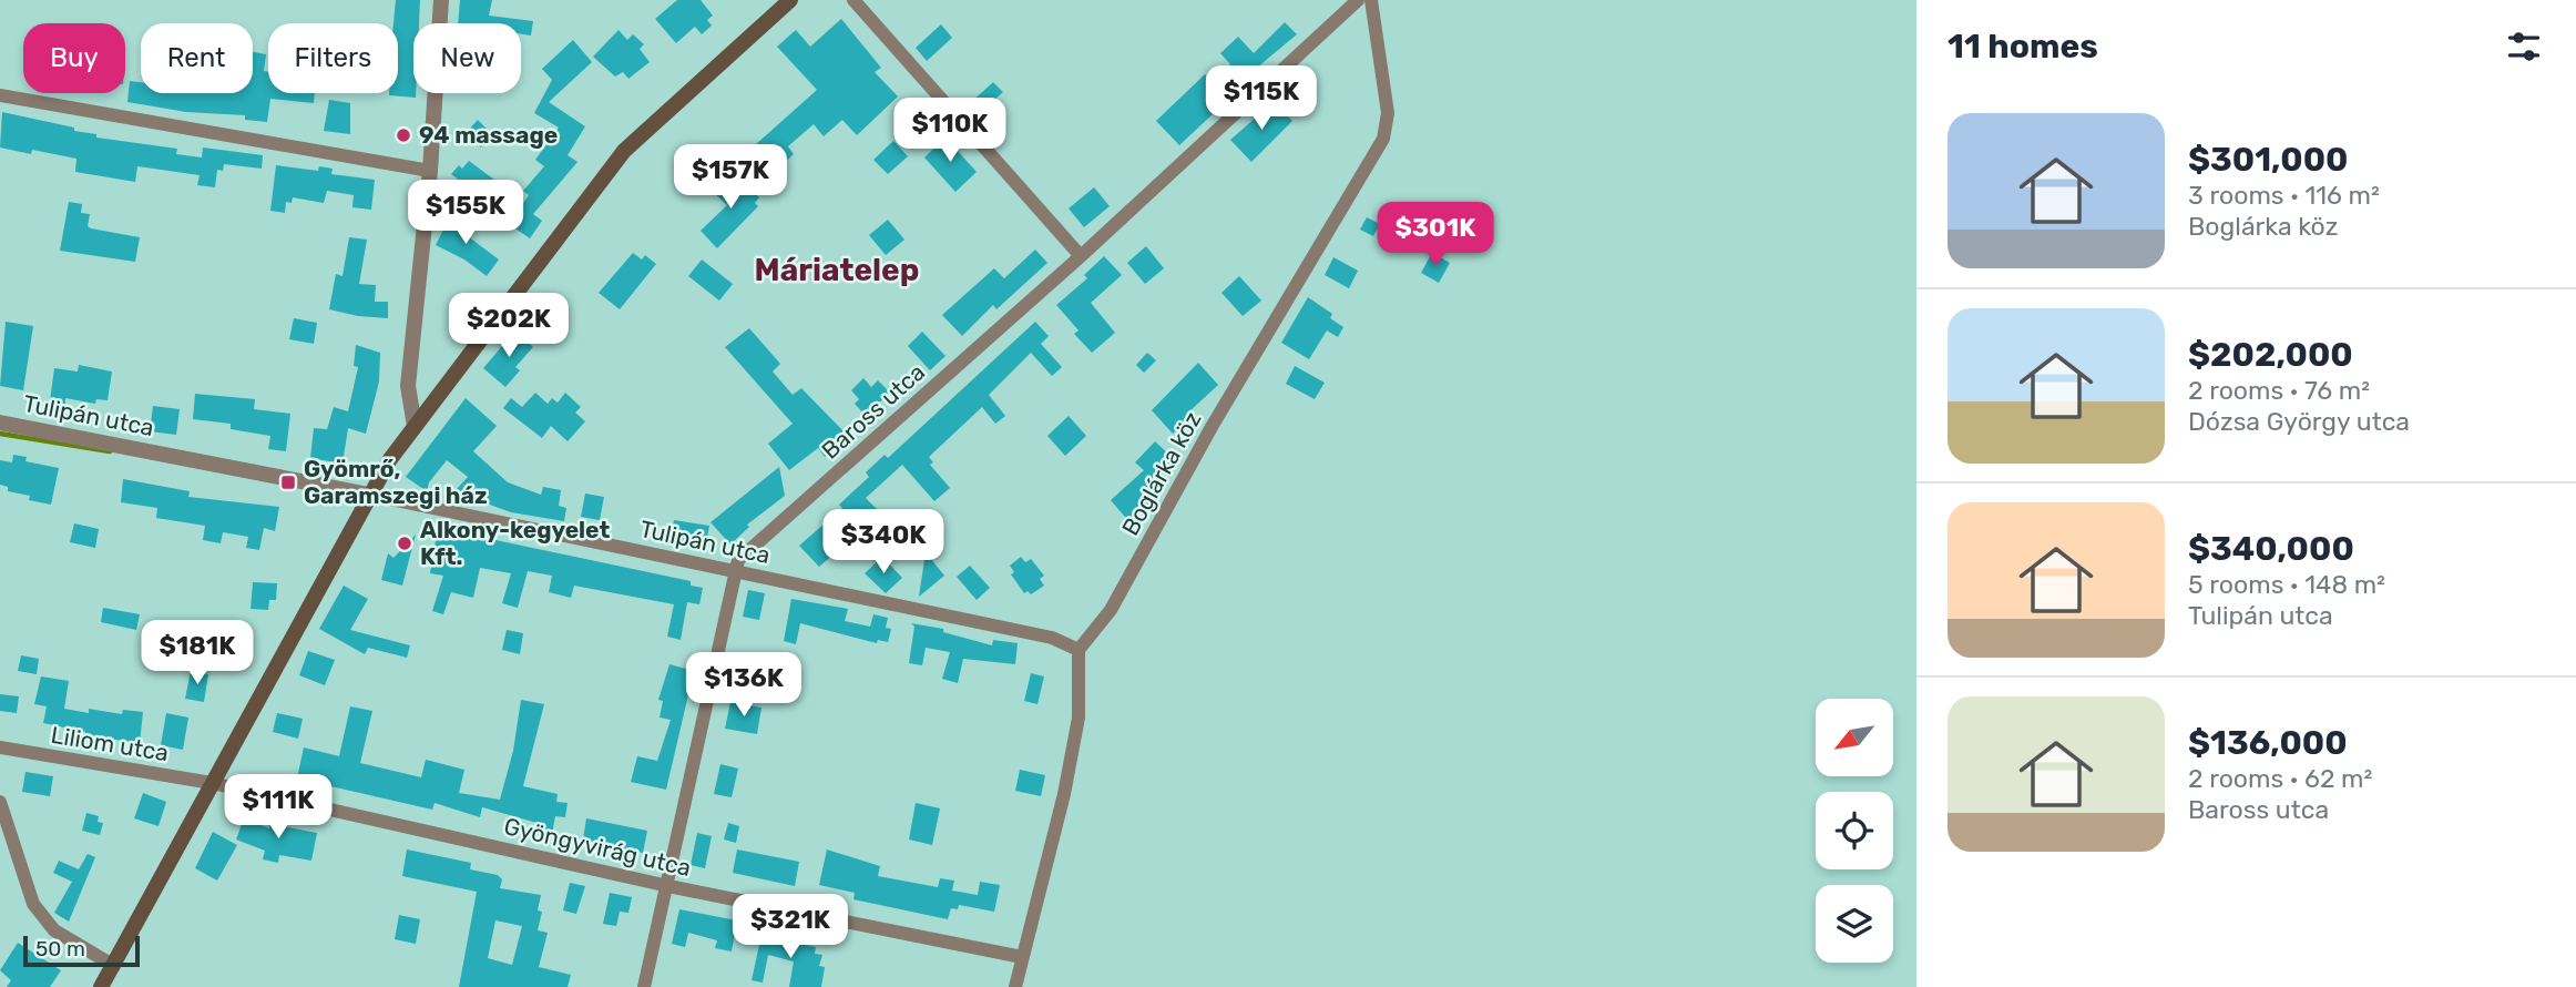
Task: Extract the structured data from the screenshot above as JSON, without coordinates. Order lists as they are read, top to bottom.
{
  "streets": {
    "street": [
      "Baross utca",
      "Tulipán utca",
      "Boglárka köz",
      "Liliom utca",
      "Gyöngyvirág utca"
    ]
  },
  "crossings": [
    ["Baross utca", "Tulipán utca"],
    ["Baross utca", "Gyöngyvirág utca"],
    ["Tulipán utca", "Boglárka köz"],
    ["Liliom utca", "Gyöngyvirág utca"]
  ],
  "districts": ["Máriatelep"],
  "places": {
    "other": ["94 massage", "Alkony-kegyelet Kft."],
    "transit": ["Gyömrő, Garamszegi ház"]
  },
  "scale_bar": "50 m",
  "north": "bottom left",
  "page": {
    "heading": "11 homes",
    "chip": [
      "Buy",
      "Rent",
      "Filters",
      "New"
    ],
    "price": [
      "$115K",
      "$110K",
      "$157K",
      "$155K",
      "$301K",
      "$202K",
      "$340K",
      "$181K",
      "$136K",
      "$111K",
      "$321K"
    ],
    "list": [
      {
        "name": "$301,000",
        "note": "3 rooms · 116 m² · Boglárka köz"
      },
      {
        "name": "$202,000",
        "note": "2 rooms · 76 m² · Dózsa György utca"
      },
      {
        "name": "$340,000",
        "note": "5 rooms · 148 m² · Tulipán utca"
      },
      {
        "name": "$136,000",
        "note": "2 rooms · 62 m² · Baross utca"
      }
    ],
    "scale": "50 m"
  }
}
